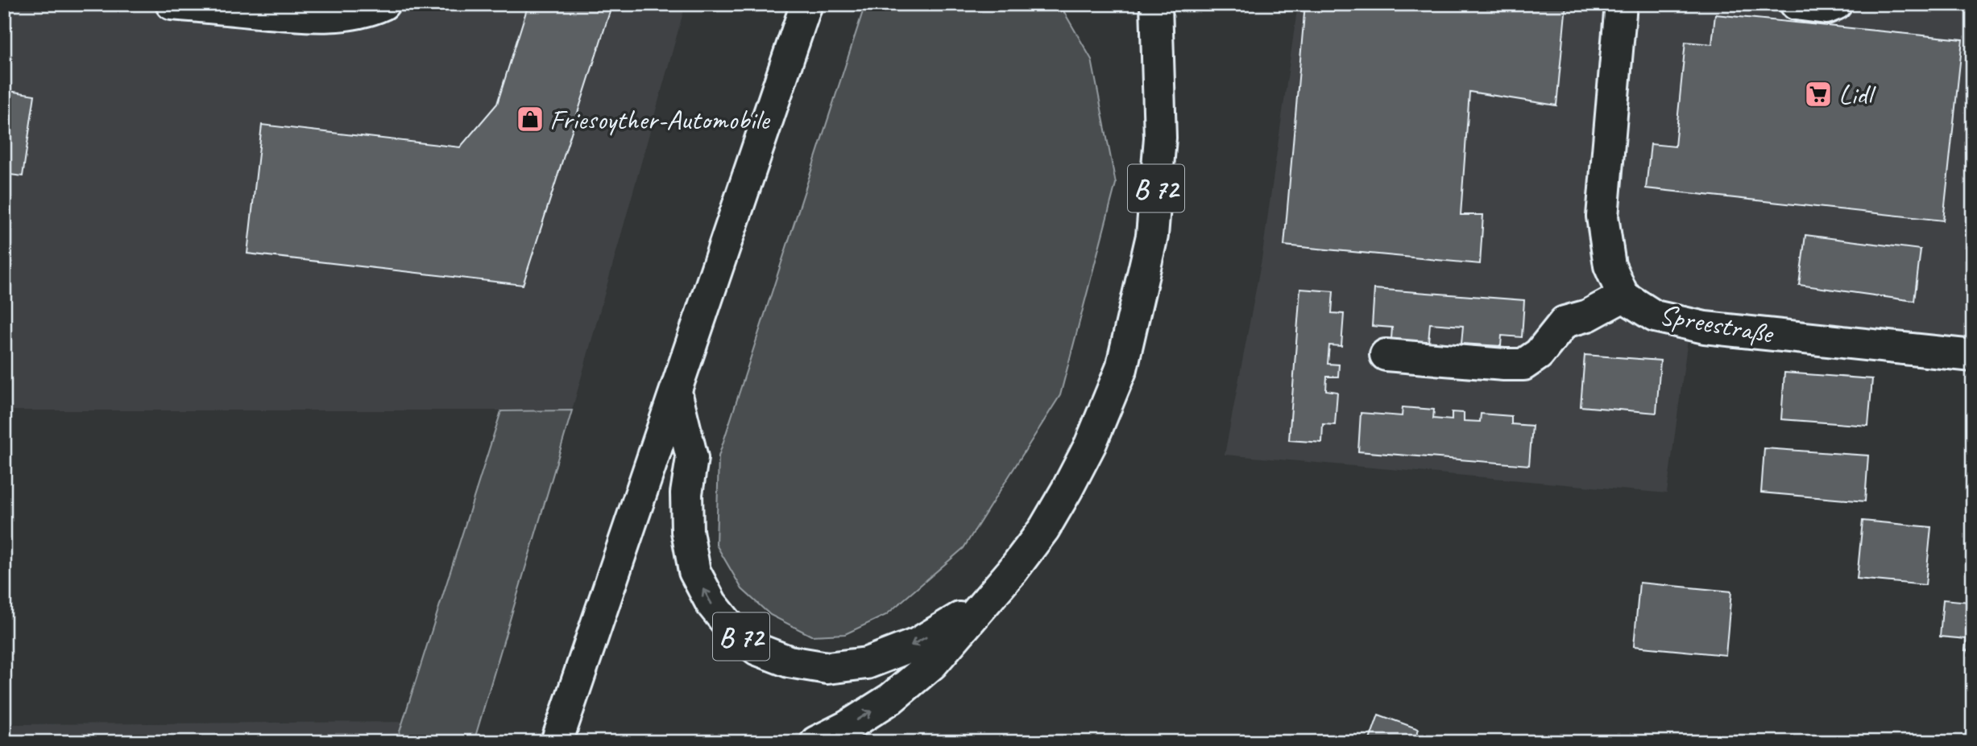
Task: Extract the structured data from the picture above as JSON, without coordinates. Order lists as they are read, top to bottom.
{
  "streets": {
    "main road": ["B 72", "Spreestraße"]
  },
  "places": {
    "supermarket": ["Lidl"],
    "shop": ["Friesoyther-Automobile"]
  }
}
